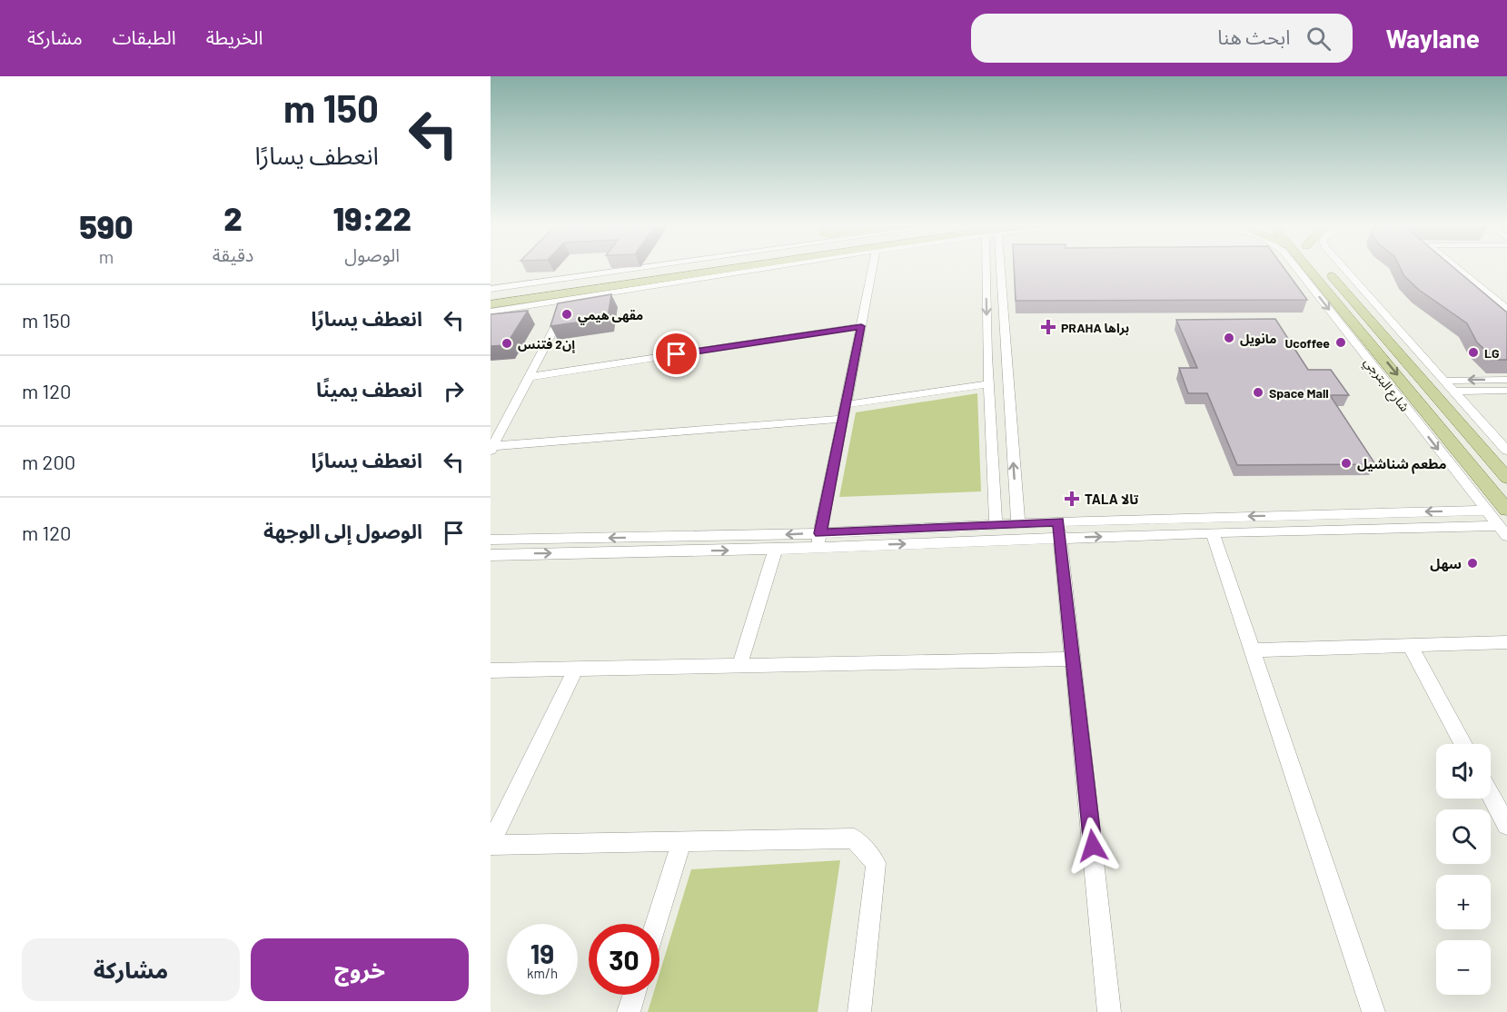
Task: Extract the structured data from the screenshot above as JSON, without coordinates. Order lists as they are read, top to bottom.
{
  "streets": {
    "main road": ["شارع البترجي"]
  },
  "places": {
    "other": [
      "مقهى هيمي",
      "مانويل",
      "Ucoffee",
      "إن2 فتنس",
      "LG",
      "Space Mall",
      "مطعم شناشيل",
      "سهل"
    ],
    "health": ["PRAHA براها", "TALA تالا"]
  },
  "page": {
    "header": "Waylane",
    "search": "ابحث هنا",
    "nav": ["الخريطة", "الطبقات", "مشاركة"],
    "turn": ["150 m", "انعطف يسارًا"],
    "eta": [
      "19:22",
      "الوصول",
      "2",
      "دقيقة",
      "590",
      "m"
    ],
    "list": [
      {
        "name": "انعطف يسارًا",
        "value": "150 m"
      },
      {
        "name": "انعطف يمينًا",
        "value": "120 m"
      },
      {
        "name": "انعطف يسارًا",
        "value": "200 m"
      },
      {
        "name": "الوصول إلى الوجهة",
        "value": "120 m"
      }
    ],
    "map_buttons": ["+", "−"],
    "speed": "19 km/h",
    "limit": "30",
    "buttons": ["خروج", "مشاركة"]
  }
}
